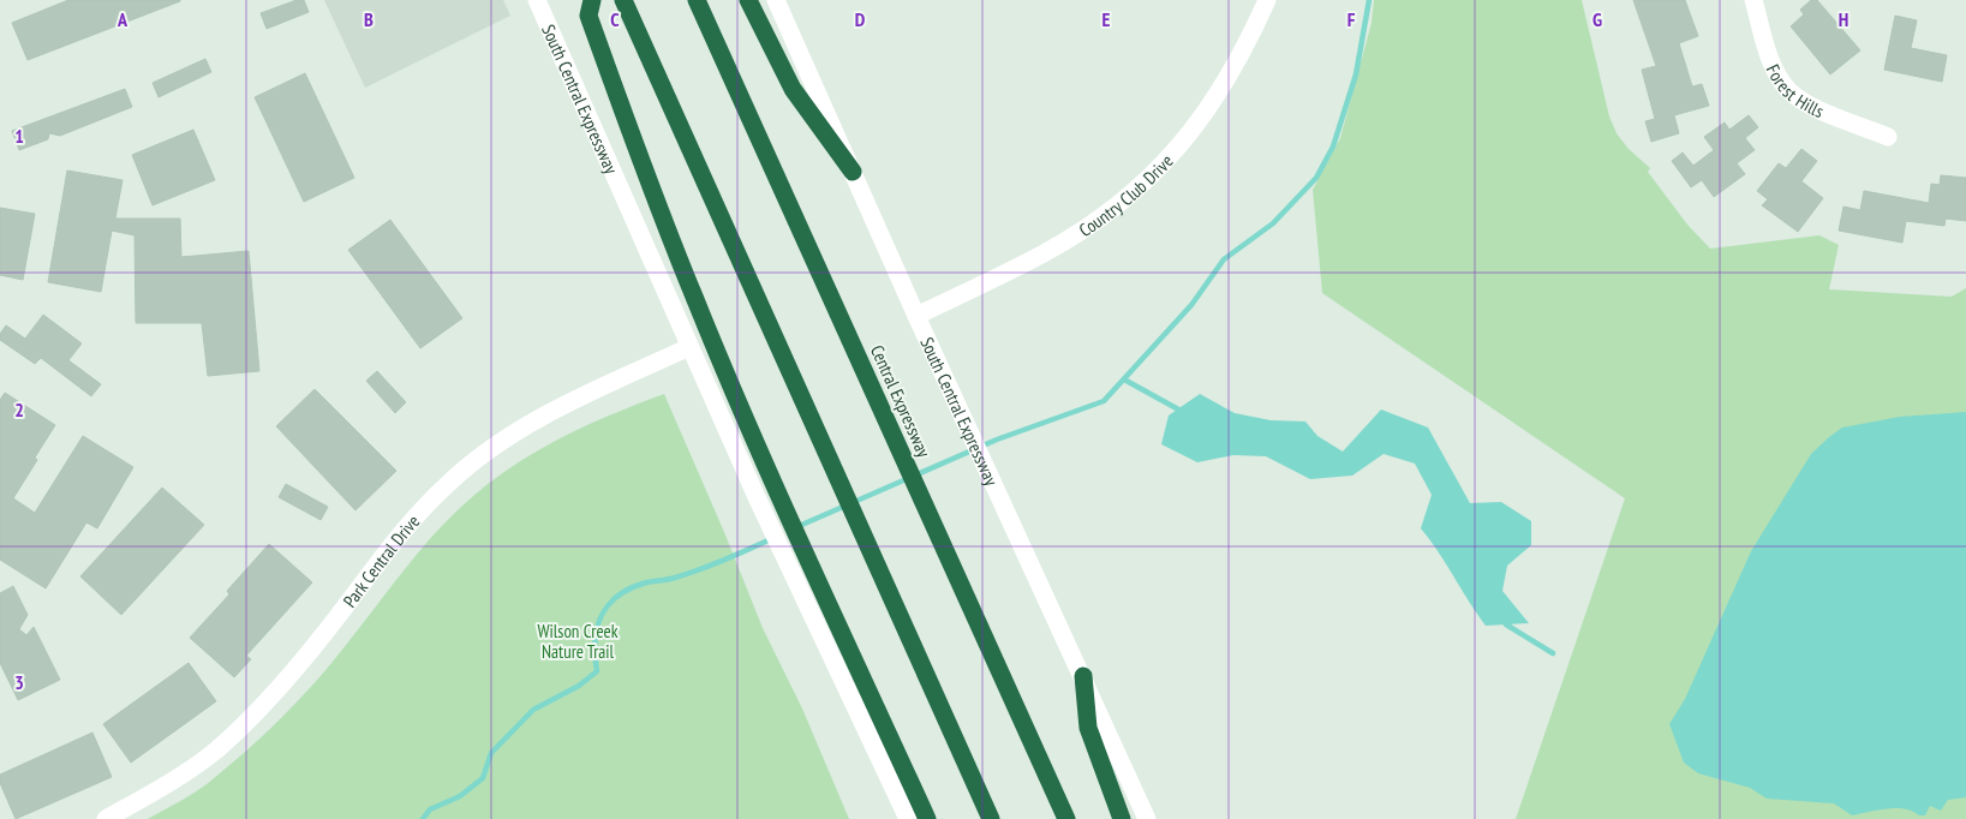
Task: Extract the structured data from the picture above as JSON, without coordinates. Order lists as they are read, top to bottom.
{
  "streets": {
    "highway": ["Central Expressway"],
    "main road": [
      "Forest Hills",
      "South Central Expressway",
      "Country Club Drive",
      "Park Central Drive"
    ]
  },
  "crossings": [
    ["South Central Expressway", "Country Club Drive"],
    ["South Central Expressway", "Park Central Drive"]
  ],
  "parks": ["Wilson Creek Nature Trail"],
  "grid": {
    "columns": [
      "A",
      "B",
      "C",
      "D",
      "E",
      "F",
      "G",
      "H"
    ],
    "rows": ["1", "2", "3"]
  }
}
